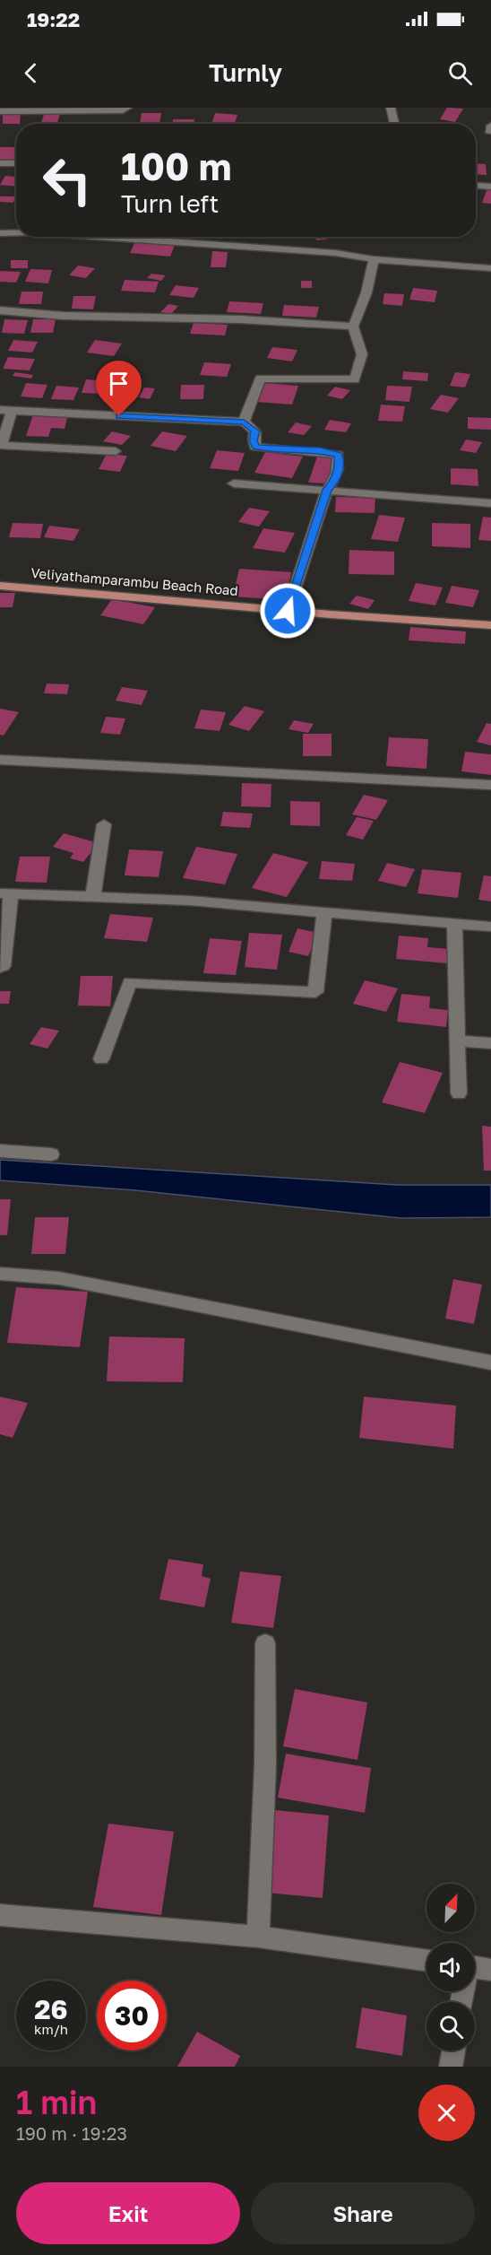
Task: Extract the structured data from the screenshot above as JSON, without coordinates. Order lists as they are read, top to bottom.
{
  "streets": {
    "main road": ["Veliyathamparambu Beach Road"]
  },
  "north": "top right",
  "page": {
    "status": "19:22",
    "header": "Turnly",
    "turn": ["100 m", "Turn left"],
    "speed": "26 km/h",
    "limit": "30",
    "heading": ["1 min", "190 m · 19:23"],
    "buttons": ["Exit", "Share"]
  }
}
